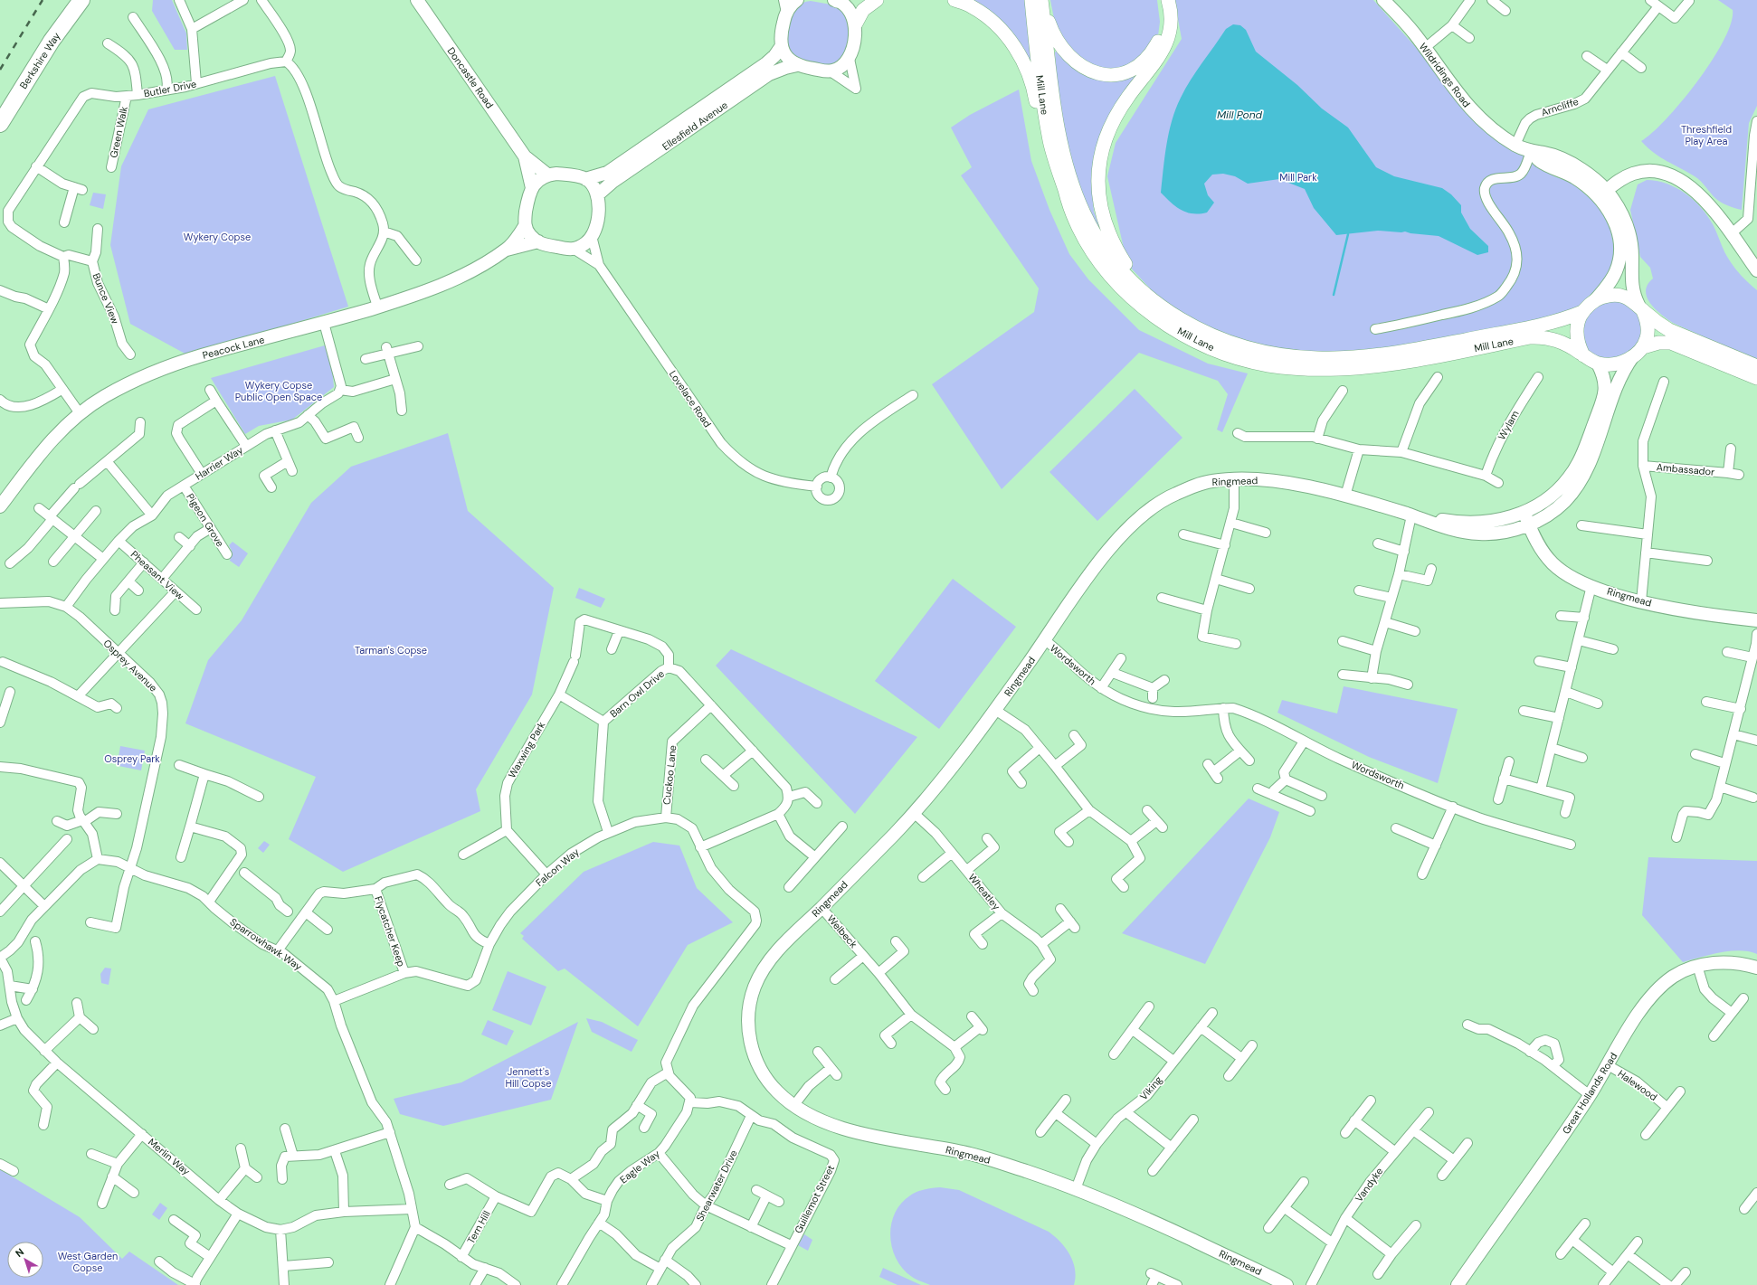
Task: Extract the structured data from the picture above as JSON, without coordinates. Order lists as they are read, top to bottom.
{
  "streets": {
    "highway": ["Berkshire Way"],
    "main road": ["Mill Lane"],
    "street": [
      "Wildridings Road",
      "Doncastle Road",
      "Butler Drive",
      "Arncliffe",
      "Ellesfield Avenue",
      "Green Walk",
      "Bunce View",
      "Peacock Lane",
      "Lovelace Road",
      "Wylam",
      "Harrier Way",
      "Ambassador",
      "Ringmead",
      "Pigeon Grove",
      "Pheasant View",
      "Wordsworth",
      "Osprey Avenue",
      "Barn Owl Drive",
      "Waxwing Park",
      "Cuckoo Lane",
      "Falcon Way",
      "Wheatley",
      "Flycatcher Keep",
      "Welbeck",
      "Sparrowhawk Way",
      "Halewood",
      "Viking",
      "Great Hollands Road",
      "Merlin Way",
      "Eagle Way",
      "Vandyke",
      "Shearwater Drive",
      "Guillemot Street",
      "Tern Hill"
    ]
  },
  "crossings": [
    ["Wildridings Road", "Mill Lane"],
    ["Wildridings Road", "Arncliffe"],
    ["Wildridings Road", "Ringmead"],
    ["Doncastle Road", "Ellesfield Avenue"],
    ["Doncastle Road", "Peacock Lane"],
    ["Doncastle Road", "Lovelace Road"],
    ["Butler Drive", "Green Walk"],
    ["Butler Drive", "Bunce View"],
    ["Mill Lane", "Ringmead"],
    ["Ellesfield Avenue", "Peacock Lane"],
    ["Ellesfield Avenue", "Lovelace Road"],
    ["Peacock Lane", "Lovelace Road"],
    ["Harrier Way", "Pigeon Grove"],
    ["Harrier Way", "Pheasant View"],
    ["Harrier Way", "Osprey Avenue"],
    ["Ambassador", "Ringmead"],
    ["Ringmead", "Wordsworth"],
    ["Ringmead", "Wheatley"],
    ["Ringmead", "Welbeck"],
    ["Ringmead", "Viking"],
    ["Osprey Avenue", "Sparrowhawk Way"],
    ["Barn Owl Drive", "Cuckoo Lane"],
    ["Barn Owl Drive", "Falcon Way"],
    ["Cuckoo Lane", "Falcon Way"],
    ["Falcon Way", "Flycatcher Keep"],
    ["Falcon Way", "Sparrowhawk Way"],
    ["Sparrowhawk Way", "Merlin Way"],
    ["Halewood", "Great Hollands Road"],
    ["Eagle Way", "Guillemot Street"],
    ["Shearwater Drive", "Guillemot Street"]
  ],
  "water": ["Mill Pond"],
  "parks": [
    "Threshfield Play Area",
    "Mill Park",
    "Wykery Copse",
    "Wykery Copse Public Open Space",
    "Tarman's Copse",
    "Osprey Park",
    "Jennett's Hill Copse",
    "West Garden Copse"
  ],
  "north": "top left"
}
